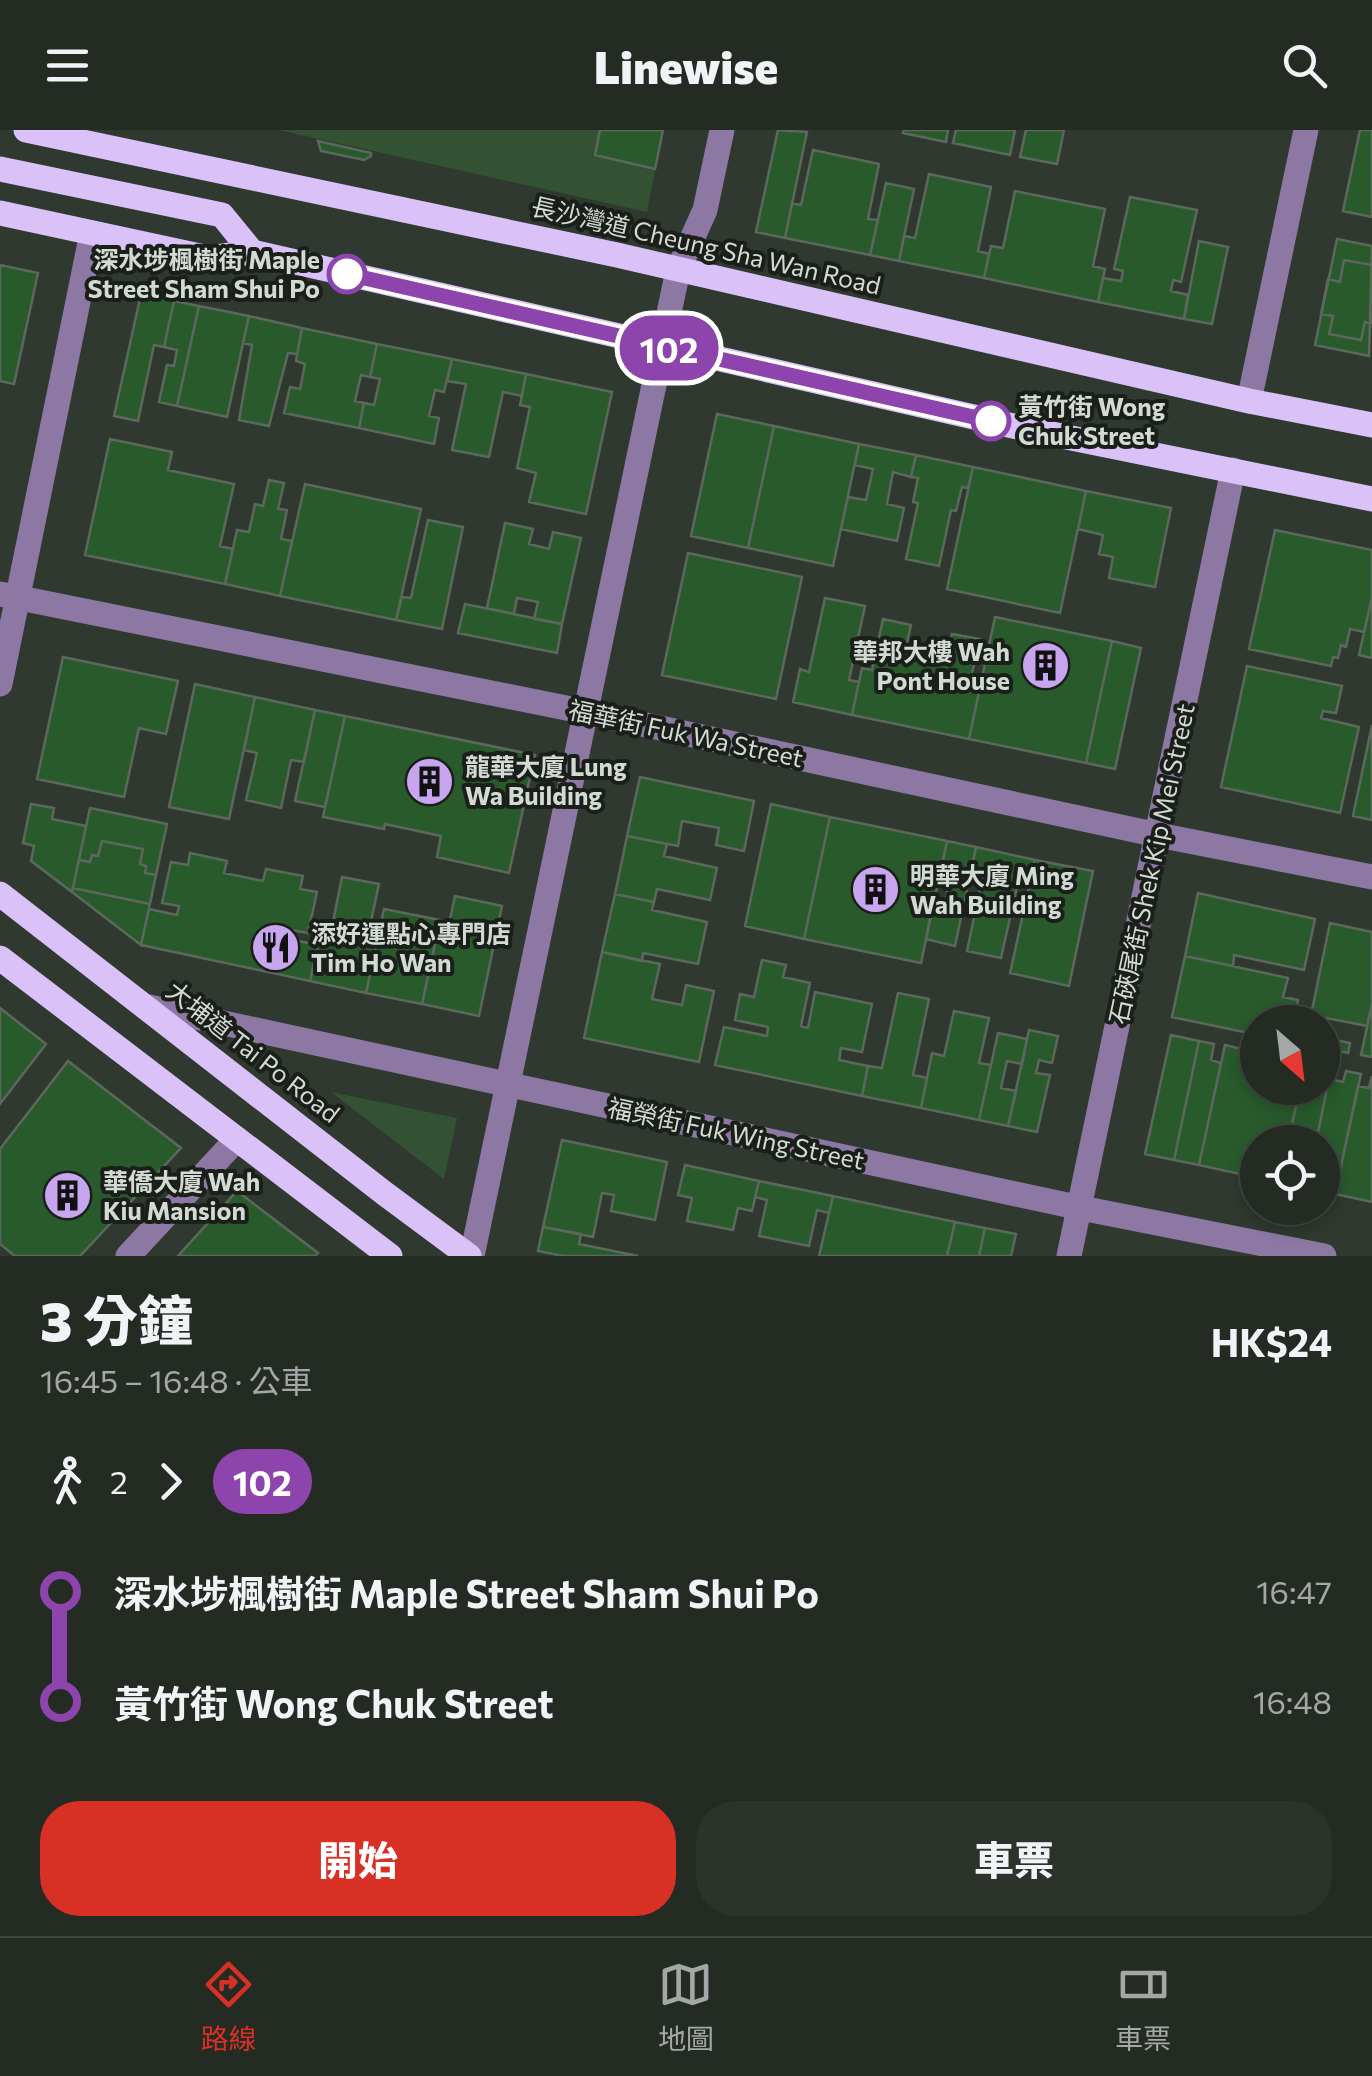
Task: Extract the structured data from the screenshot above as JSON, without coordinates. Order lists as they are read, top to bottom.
{
  "streets": {
    "main road": ["長沙灣道 Cheung Sha Wan Road", "大埔道 Tai Po Road"],
    "street": ["福華街 Fuk Wa Street", "石硤尾街 Shek Kip Mei Street", "福榮街 Fuk Wing Street"]
  },
  "crossings": [
    ["福華街 Fuk Wa Street", "石硤尾街 Shek Kip Mei Street"],
    ["石硤尾街 Shek Kip Mei Street", "福榮街 Fuk Wing Street"],
    ["大埔道 Tai Po Road", "福榮街 Fuk Wing Street"]
  ],
  "places": {
    "other": ["深水埗楓樹街 Maple Street Sham Shui Po", "黃竹街 Wong Chuk Street"],
    "building": [
      "華邦大樓 Wah Pont House",
      "龍華大廈 Lung Wa Building",
      "明華大廈 Ming Wah Building",
      "華僑大廈 Wah Kiu Mansion"
    ],
    "restaurant": ["添好運點心專門店 Tim Ho Wan"]
  },
  "lines": ["bus line 102"],
  "north": "bottom right",
  "page": {
    "header": "Linewise",
    "on_map": "102",
    "heading": ["3 分鐘", "16:45 – 16:48 · 公車", "HK$24"],
    "legs": ["2", "102"],
    "list": [
      {
        "name": "深水埗楓樹街 Maple Street Sham Shui Po",
        "value": "16:47"
      },
      {
        "name": "黃竹街 Wong Chuk Street",
        "value": "16:48"
      }
    ],
    "buttons": ["開始", "車票"],
    "tabs": ["路線", "地圖", "車票"]
  }
}
